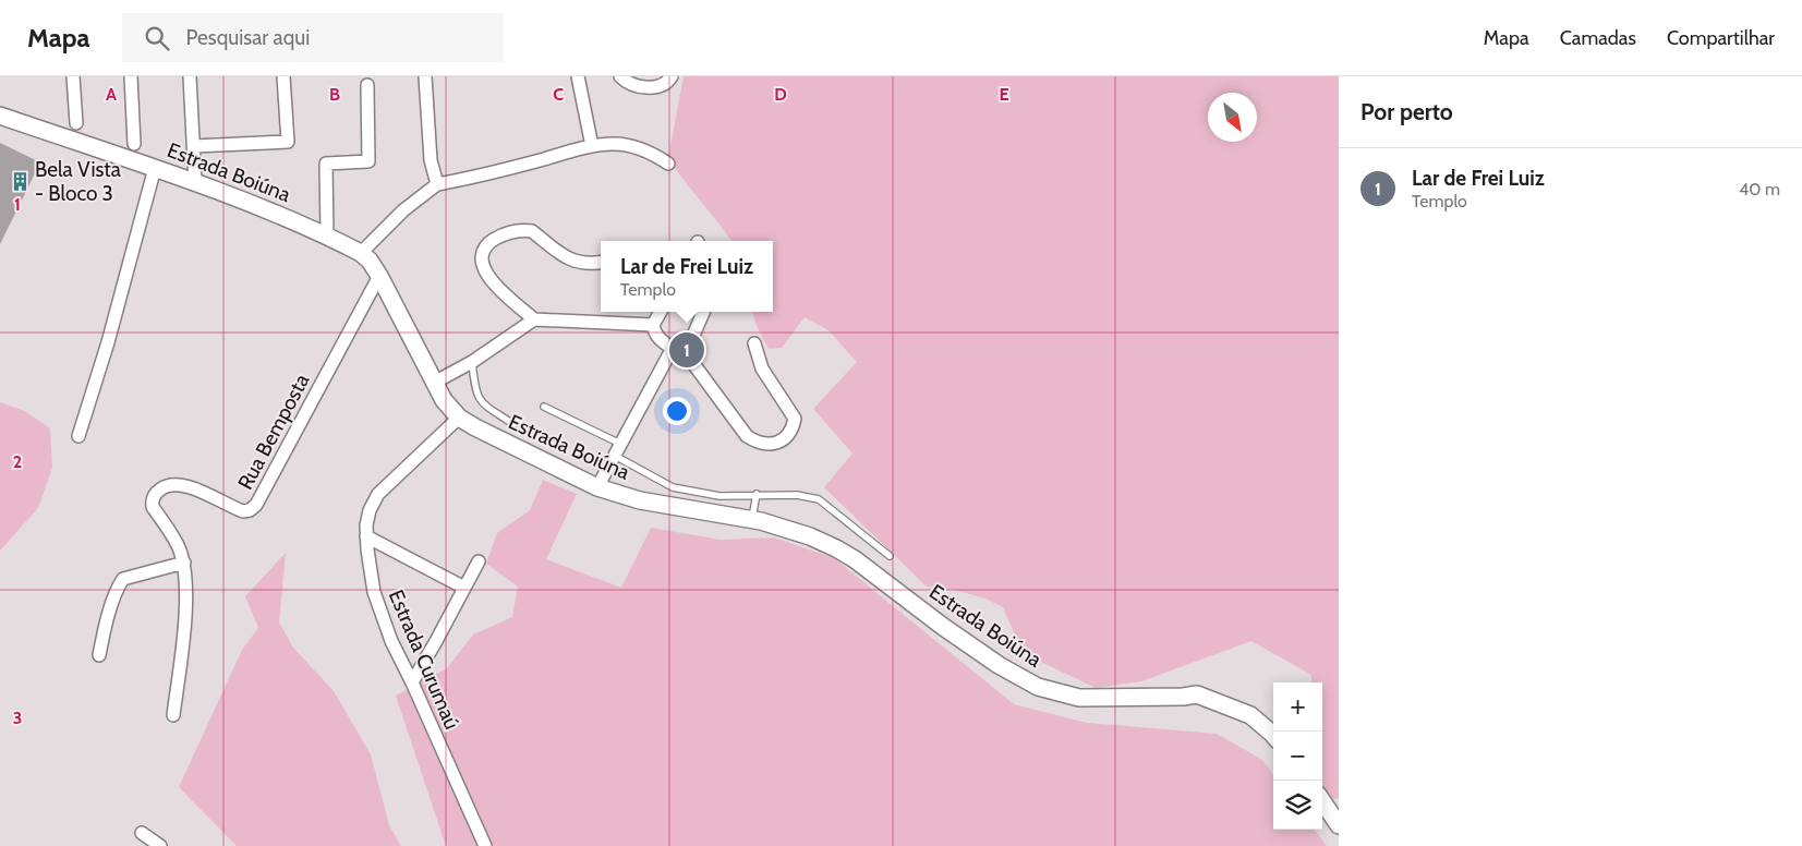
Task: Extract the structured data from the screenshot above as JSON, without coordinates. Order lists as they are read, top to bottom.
{
  "streets": {
    "street": ["Estrada Boiúna", "Rua Bemposta", "Estrada Curumaú"]
  },
  "crossings": [
    ["Estrada Boiúna", "Rua Bemposta"],
    ["Estrada Boiúna", "Estrada Curumaú"]
  ],
  "places": {
    "building": ["Bela Vista - Bloco 3"]
  },
  "north": "bottom right",
  "page": {
    "header": "Mapa",
    "search": "Pesquisar aqui",
    "nav": ["Mapa", "Camadas", "Compartilhar"],
    "heading": "Por perto",
    "list": [
      {
        "mark": "1",
        "name": "Lar de Frei Luiz",
        "note": "Templo",
        "value": "40 m"
      }
    ],
    "popup": ["Lar de Frei Luiz", "Templo"],
    "pins": "1",
    "map_buttons": ["+", "−"]
  },
  "grid": {
    "columns": [
      "A",
      "B",
      "C",
      "D",
      "E"
    ],
    "rows": ["1", "2", "3"]
  }
}
